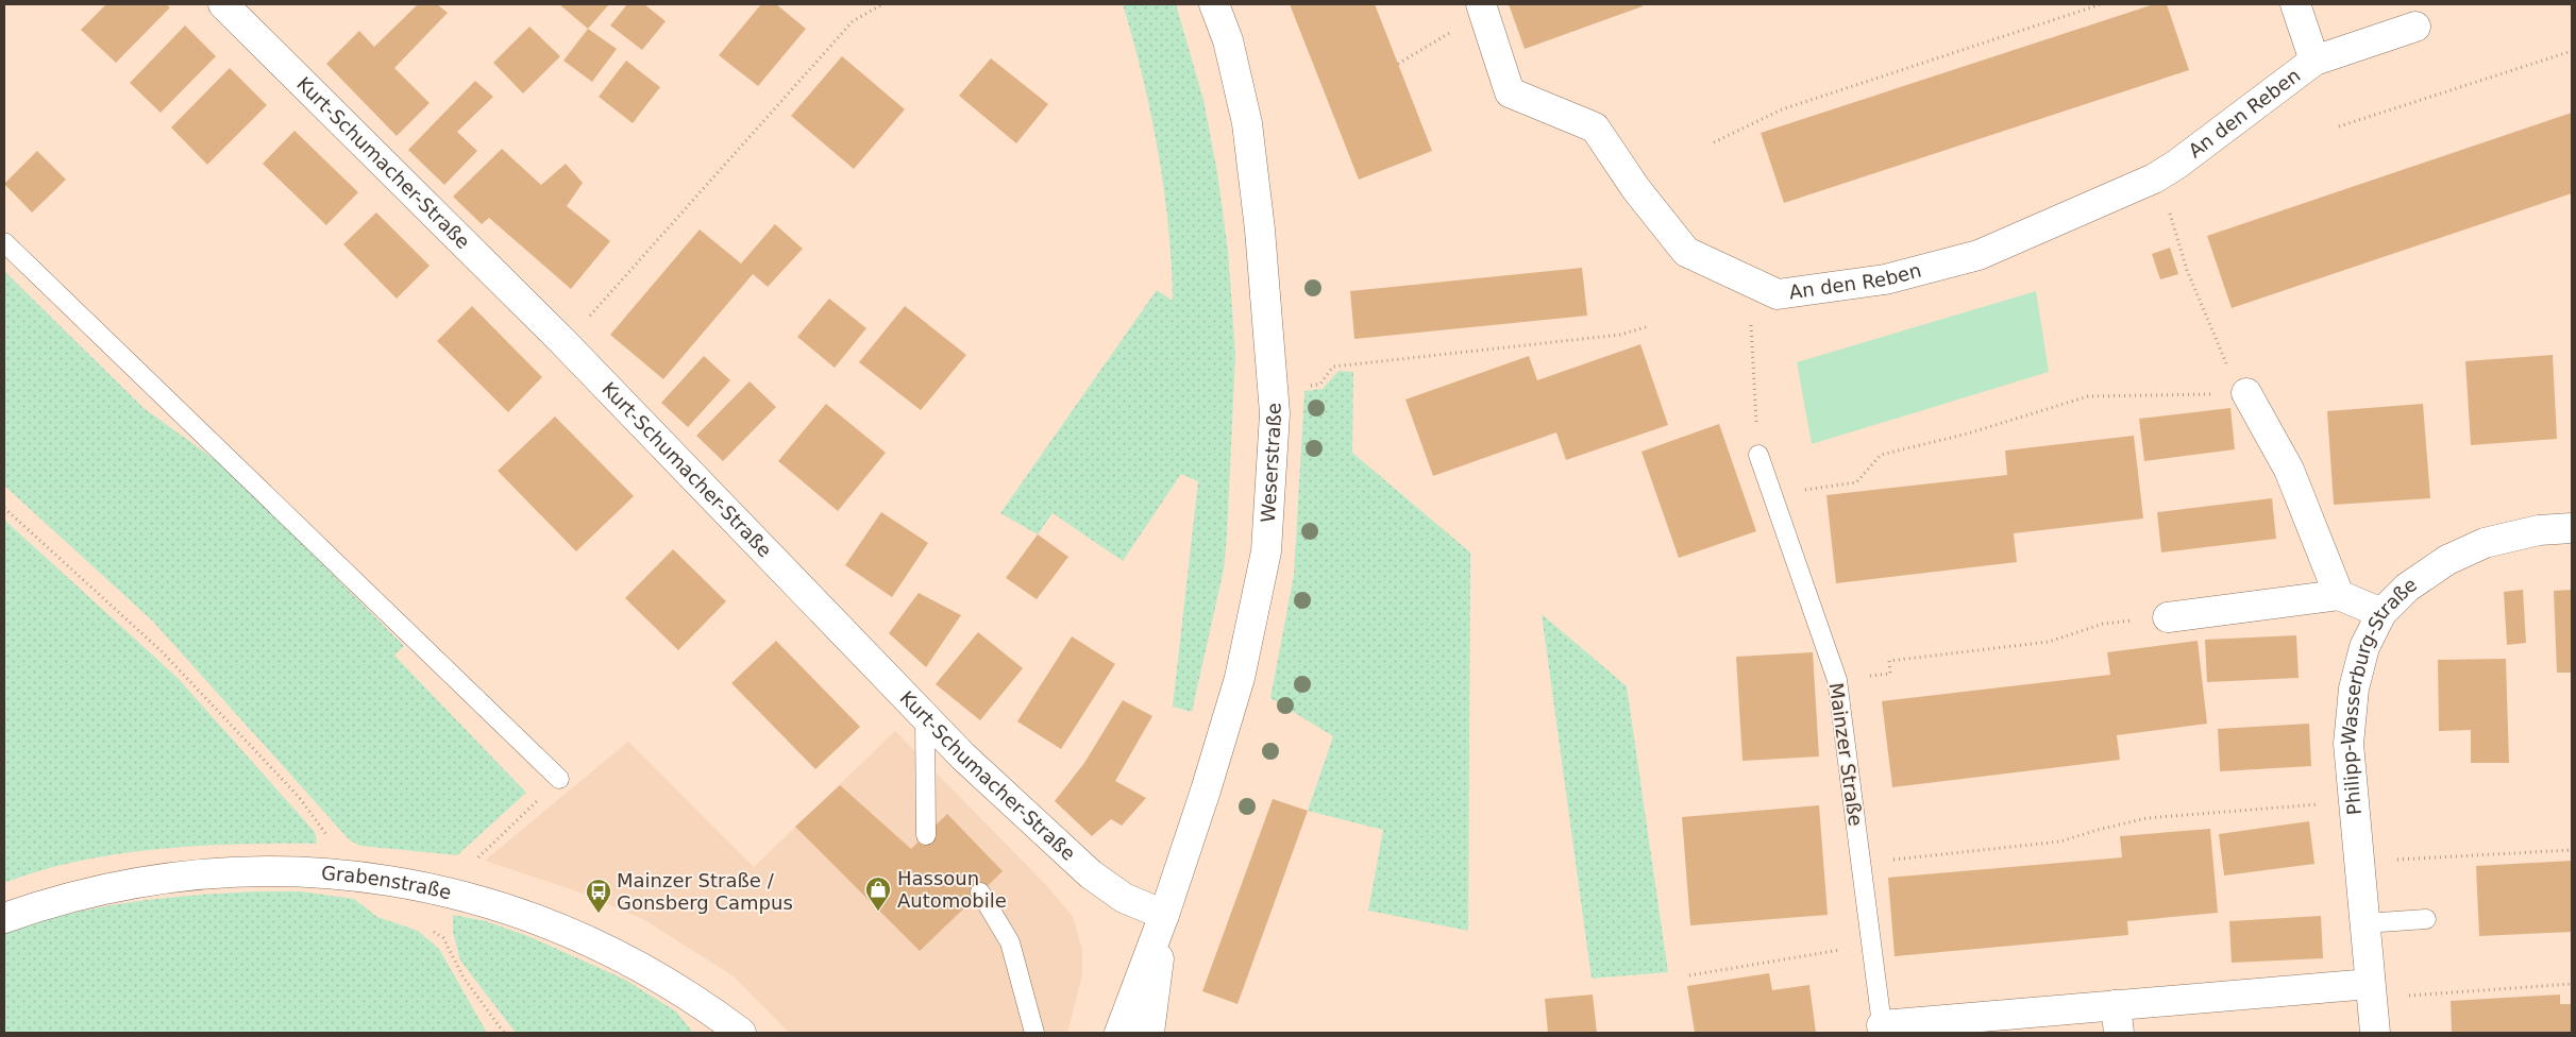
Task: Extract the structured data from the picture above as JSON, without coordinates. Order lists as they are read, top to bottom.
{
  "streets": {
    "street": [
      "An den Reben",
      "Kurt-Schumacher-Straße",
      "Weserstraße",
      "Philipp-Wasserburg-Straße",
      "Grabenstraße"
    ],
    "lane": ["Mainzer Straße"]
  },
  "crossings": [
    ["Kurt-Schumacher-Straße", "Weserstraße"]
  ],
  "places": {
    "shop": ["Hassoun Automobile"],
    "bus stop": ["Mainzer Straße / Gonsberg Campus"]
  }
}
